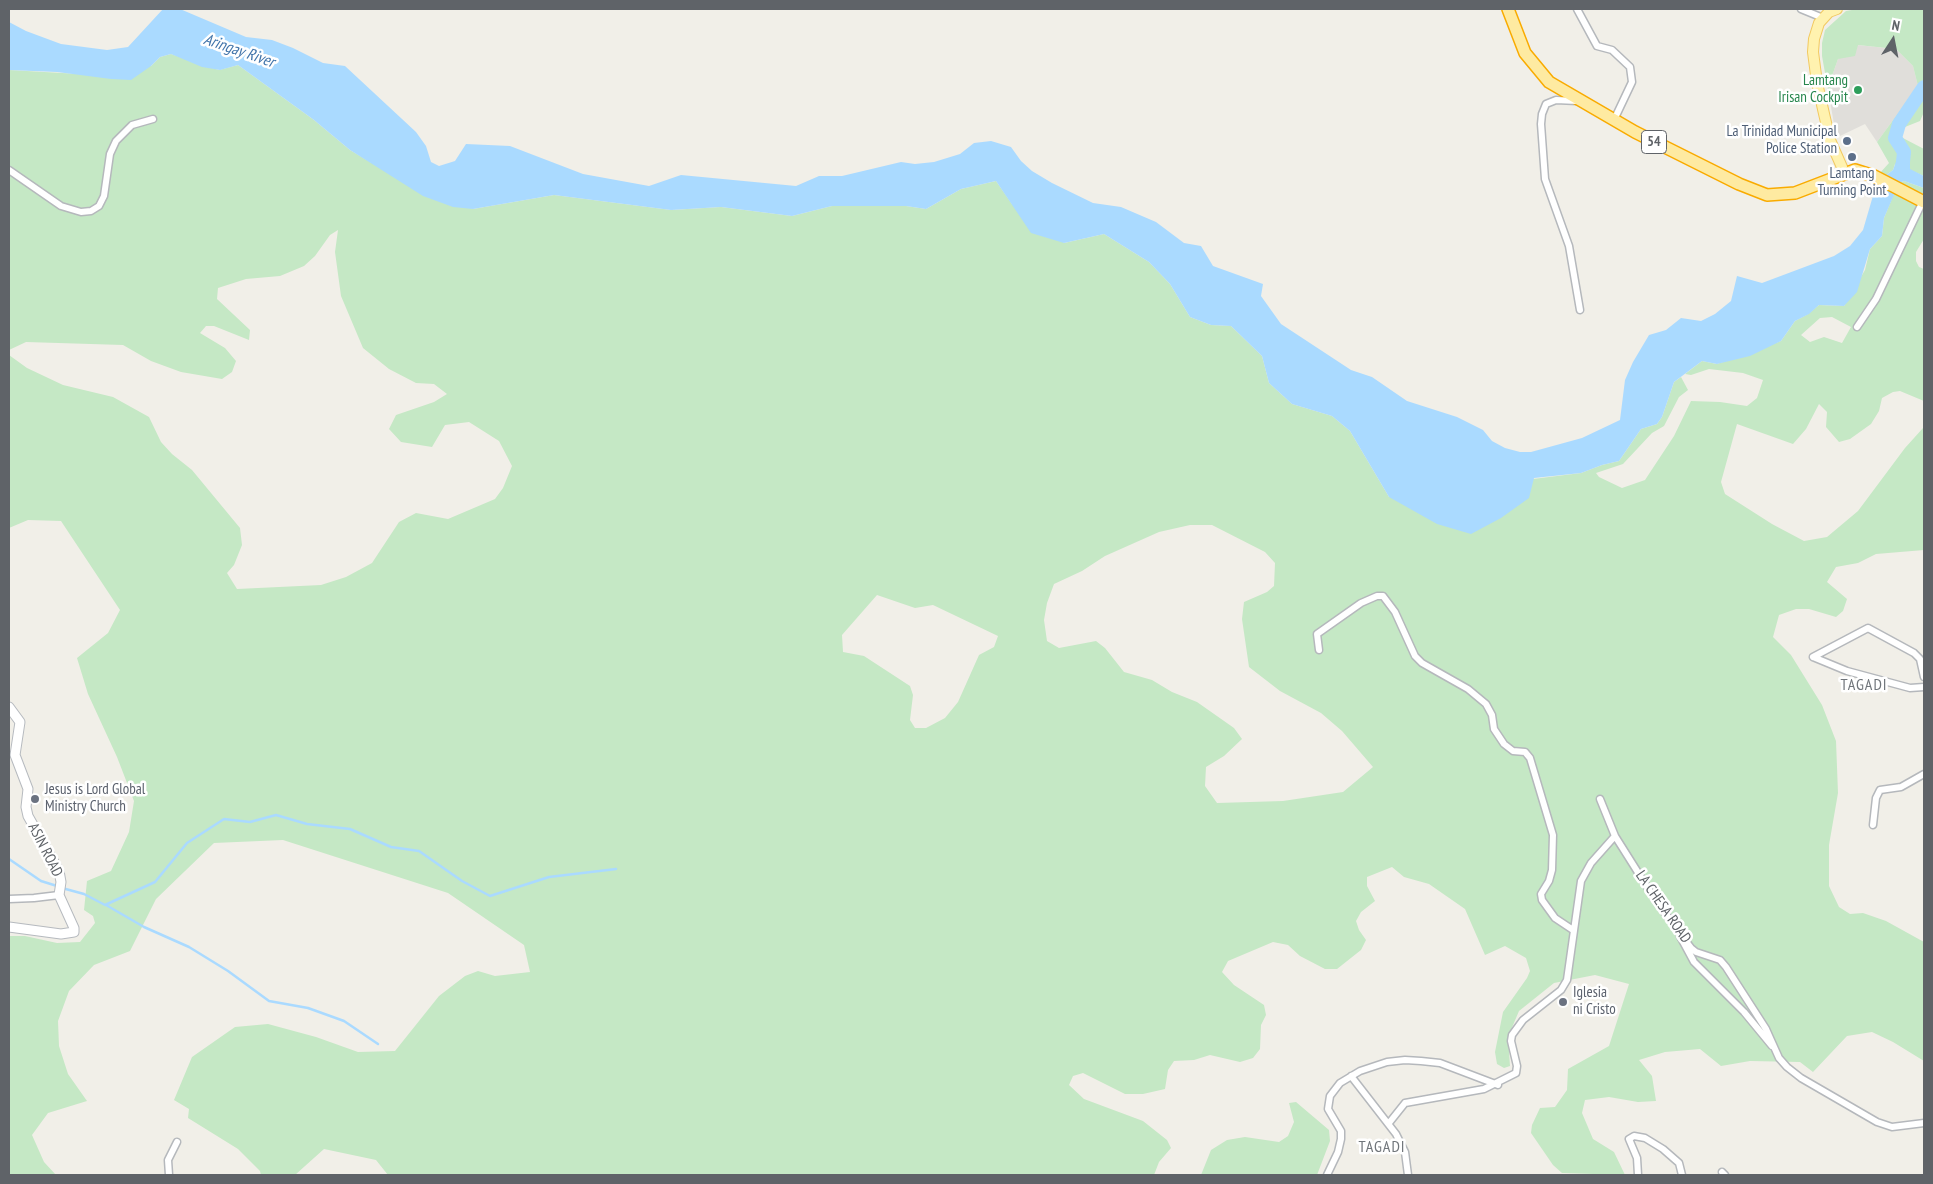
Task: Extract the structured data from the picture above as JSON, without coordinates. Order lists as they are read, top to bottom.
{
  "streets": {
    "highway": ["54"],
    "main road": ["ASIN ROAD"],
    "street": ["LA CHESA ROAD"]
  },
  "districts": ["TAGADI", "TAGADI"],
  "water": ["Aringay River"],
  "places": [
    "Lamtang Irisan Cockpit",
    "La Trinidad Municipal Police Station",
    "Lamtang Turning Point",
    "Jesus is Lord Global Ministry Church",
    "Iglesia ni Cristo"
  ],
  "north": "top"
}
